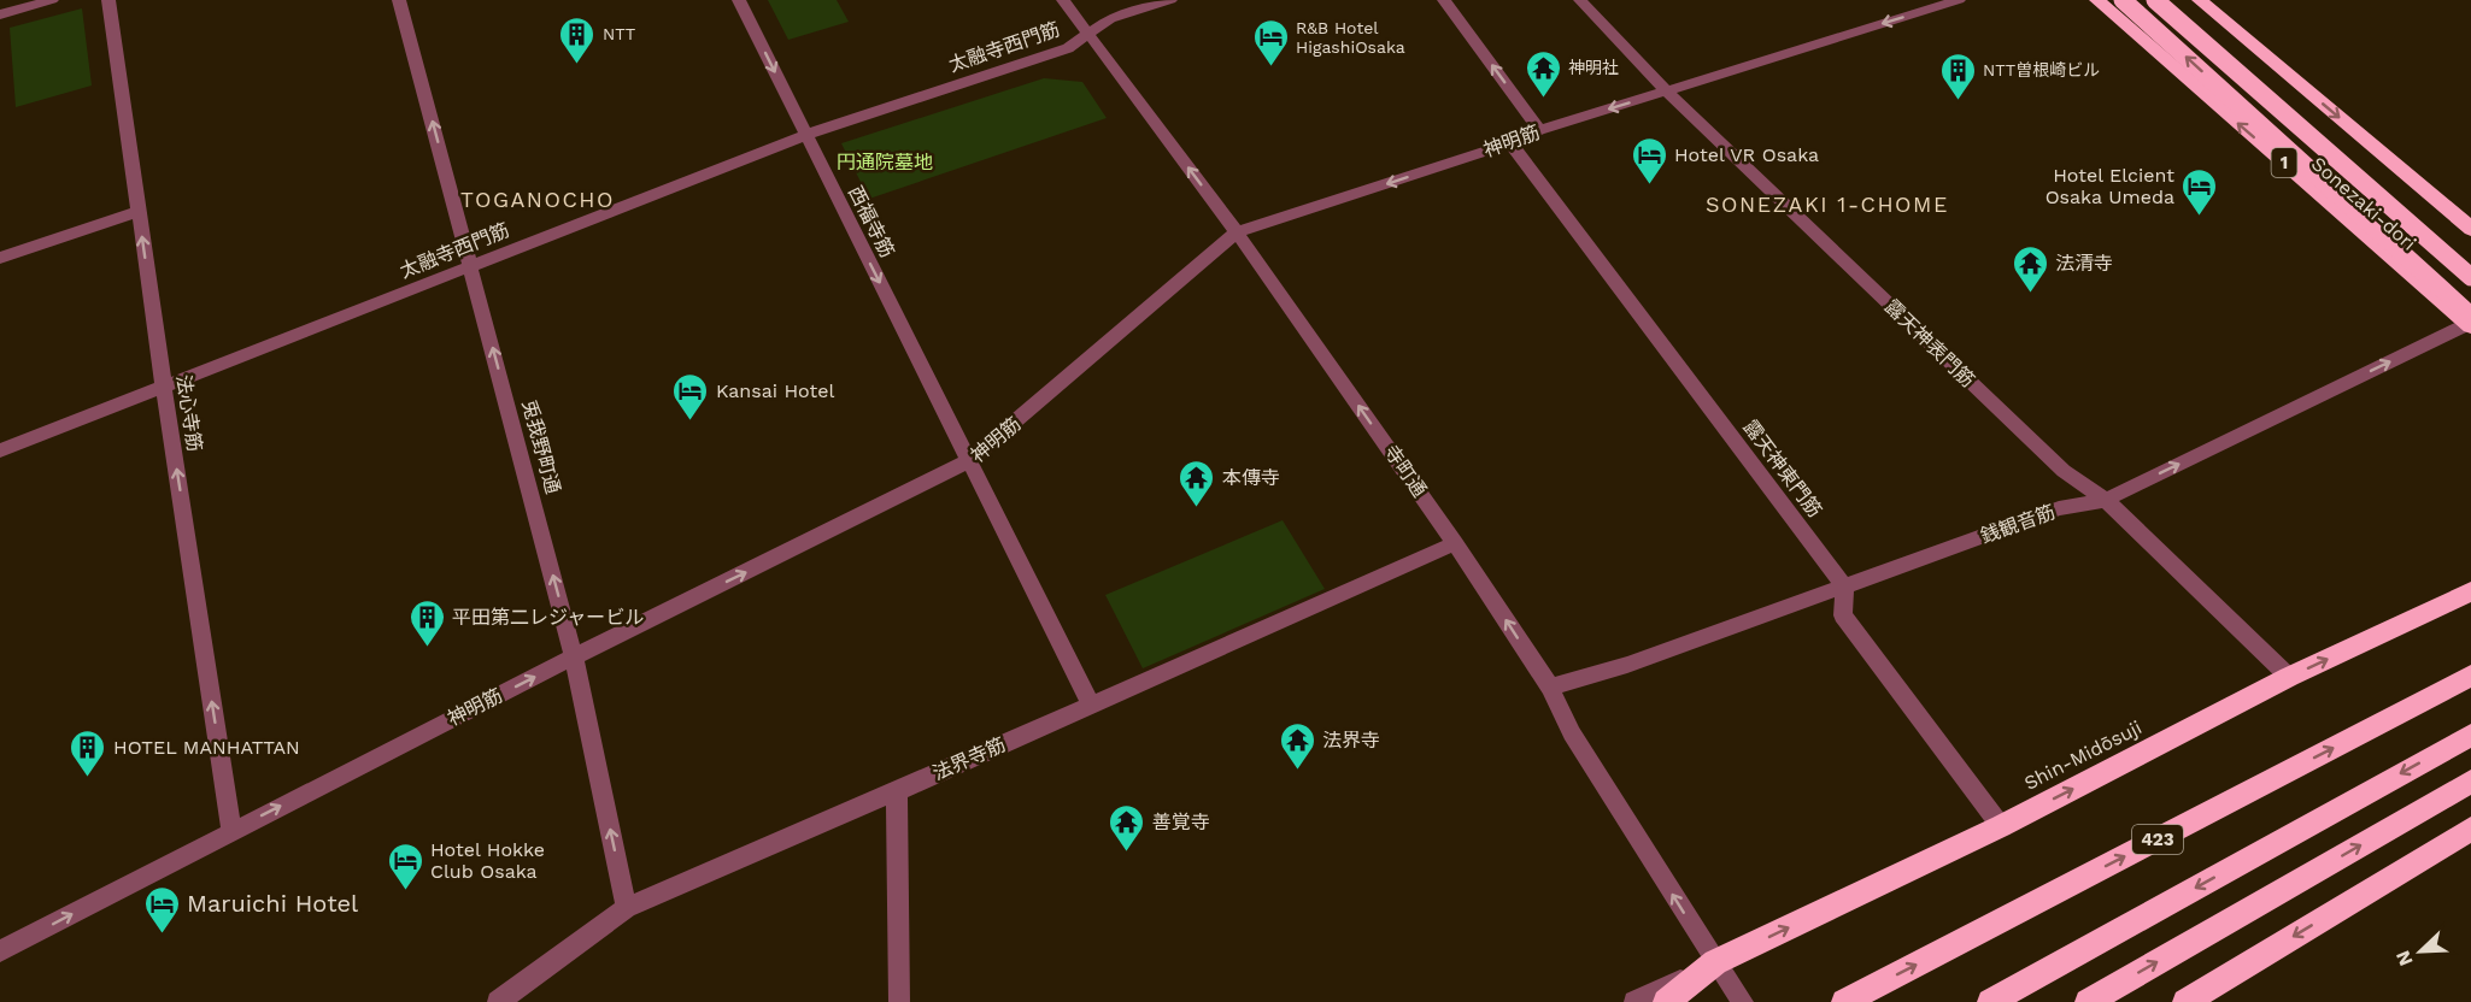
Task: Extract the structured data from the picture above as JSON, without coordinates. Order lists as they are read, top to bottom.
{
  "streets": {
    "highway": [
      "1",
      "Sonezaki-dori",
      "Shin-Midōsuji",
      "423"
    ],
    "street": [
      "太融寺西門筋",
      "神明筋",
      "西福寺筋",
      "露天神表門筋",
      "法心寺筋",
      "兎我野町通",
      "露天神東門筋",
      "寺町通",
      "銭観音筋",
      "法界寺筋"
    ]
  },
  "crossings": [
    ["太融寺西門筋", "西福寺筋"],
    ["太融寺西門筋", "法心寺筋"],
    ["太融寺西門筋", "兎我野町通"],
    ["太融寺西門筋", "寺町通"],
    ["神明筋", "西福寺筋"],
    ["神明筋", "露天神表門筋"],
    ["神明筋", "法心寺筋"],
    ["神明筋", "兎我野町通"],
    ["神明筋", "露天神東門筋"],
    ["神明筋", "寺町通"],
    ["Sonezaki-dori", "銭観音筋"],
    ["西福寺筋", "法界寺筋"],
    ["露天神表門筋", "銭観音筋"],
    ["露天神表門筋", "Shin-Midōsuji"],
    ["兎我野町通", "法界寺筋"],
    ["露天神東門筋", "銭観音筋"],
    ["寺町通", "銭観音筋"],
    ["寺町通", "Shin-Midōsuji"],
    ["寺町通", "法界寺筋"]
  ],
  "one_way": [
    "西福寺筋",
    "法心寺筋",
    "兎我野町通",
    "寺町通",
    "銭観音筋"
  ],
  "districts": ["TOGANOCHO", "SONEZAKI 1-CHOME"],
  "parks": ["円通院墓地"],
  "places": {
    "building": [
      "NTT",
      "NTT曽根崎ビル",
      "平田第二レジャービル",
      "HOTEL MANHATTAN"
    ],
    "hotel": [
      "R&B Hotel HigashiOsaka",
      "Hotel VR Osaka",
      "Hotel Elcient Osaka Umeda",
      "Kansai Hotel",
      "Hotel Hokke Club Osaka",
      "Maruichi Hotel"
    ],
    "temple": [
      "神明社",
      "法清寺",
      "本傳寺",
      "法界寺",
      "善覚寺"
    ]
  },
  "north": "bottom left"
}
